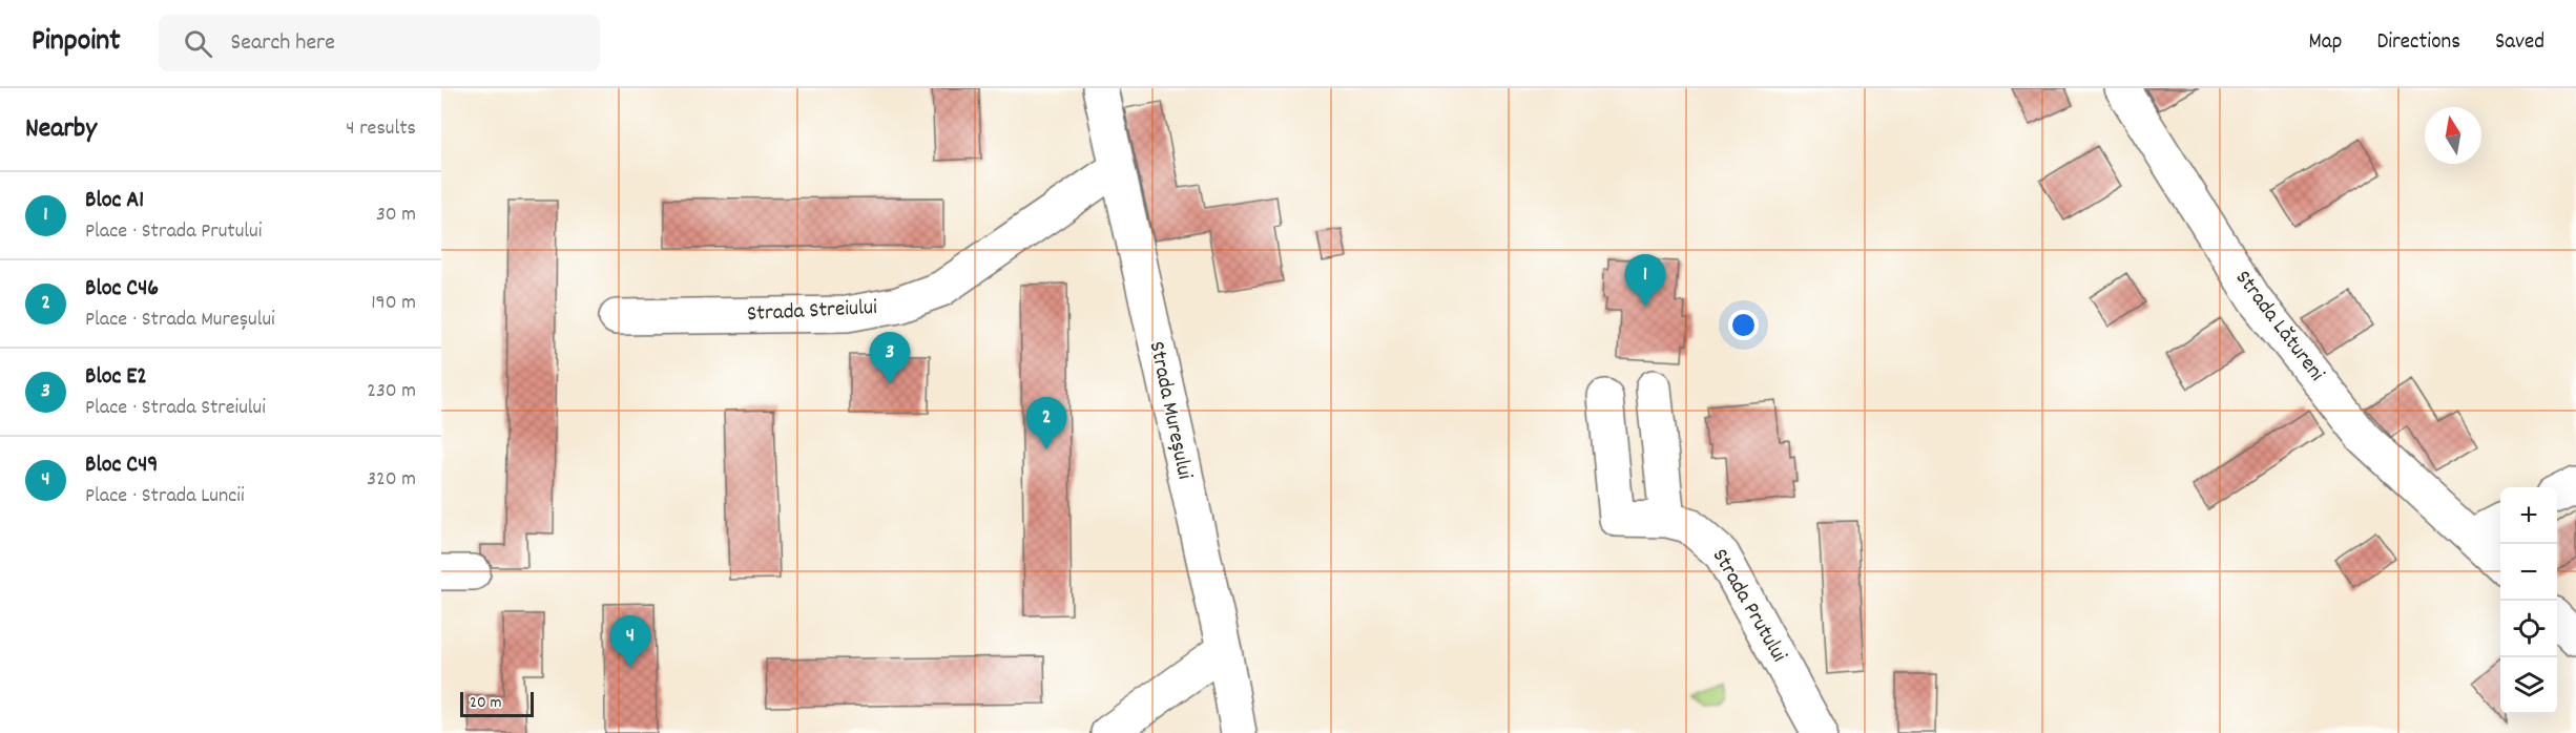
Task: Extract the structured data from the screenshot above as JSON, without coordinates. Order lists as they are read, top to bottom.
{
  "streets": {
    "street": [
      "Strada Streiului",
      "Strada Lătureni",
      "Strada Mureșului",
      "Strada Prutului"
    ]
  },
  "crossings": [
    ["Strada Streiului", "Strada Mureșului"]
  ],
  "scale_bar": "20 m",
  "north": "top",
  "page": {
    "header": "Pinpoint",
    "search": "Search here",
    "nav": ["Map", "Directions", "Saved"],
    "heading": ["Nearby", "4 results"],
    "list": [
      {
        "mark": "1",
        "name": "Bloc A1",
        "note": "Place · Strada Prutului",
        "value": "30 m"
      },
      {
        "mark": "2",
        "name": "Bloc C46",
        "note": "Place · Strada Mureșului",
        "value": "190 m"
      },
      {
        "mark": "3",
        "name": "Bloc E2",
        "note": "Place · Strada Streiului",
        "value": "230 m"
      },
      {
        "mark": "4",
        "name": "Bloc C49",
        "note": "Place · Strada Luncii",
        "value": "320 m"
      }
    ],
    "pins": [
      "1",
      "3",
      "2",
      "4"
    ],
    "map_buttons": ["+", "−"],
    "scale": "20 m"
  }
}
